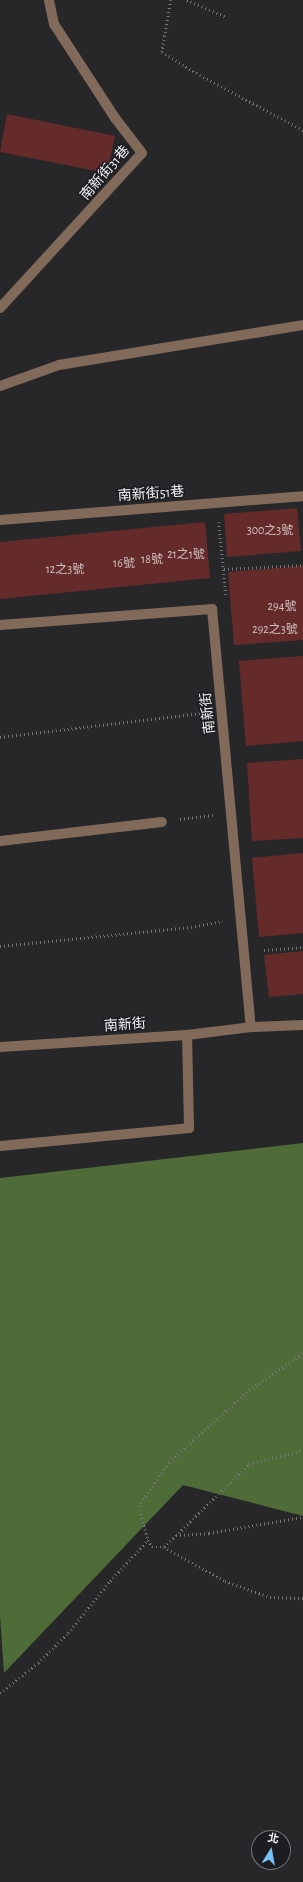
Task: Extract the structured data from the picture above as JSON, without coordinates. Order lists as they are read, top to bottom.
{
  "streets": {
    "street": ["南新街31巷", "南新街51巷", "南新街"]
  },
  "house_numbers": [
    "300之3號",
    "21之1號",
    "18號",
    "16號",
    "12之3號",
    "294號",
    "292之3號"
  ],
  "north": "top"
}
